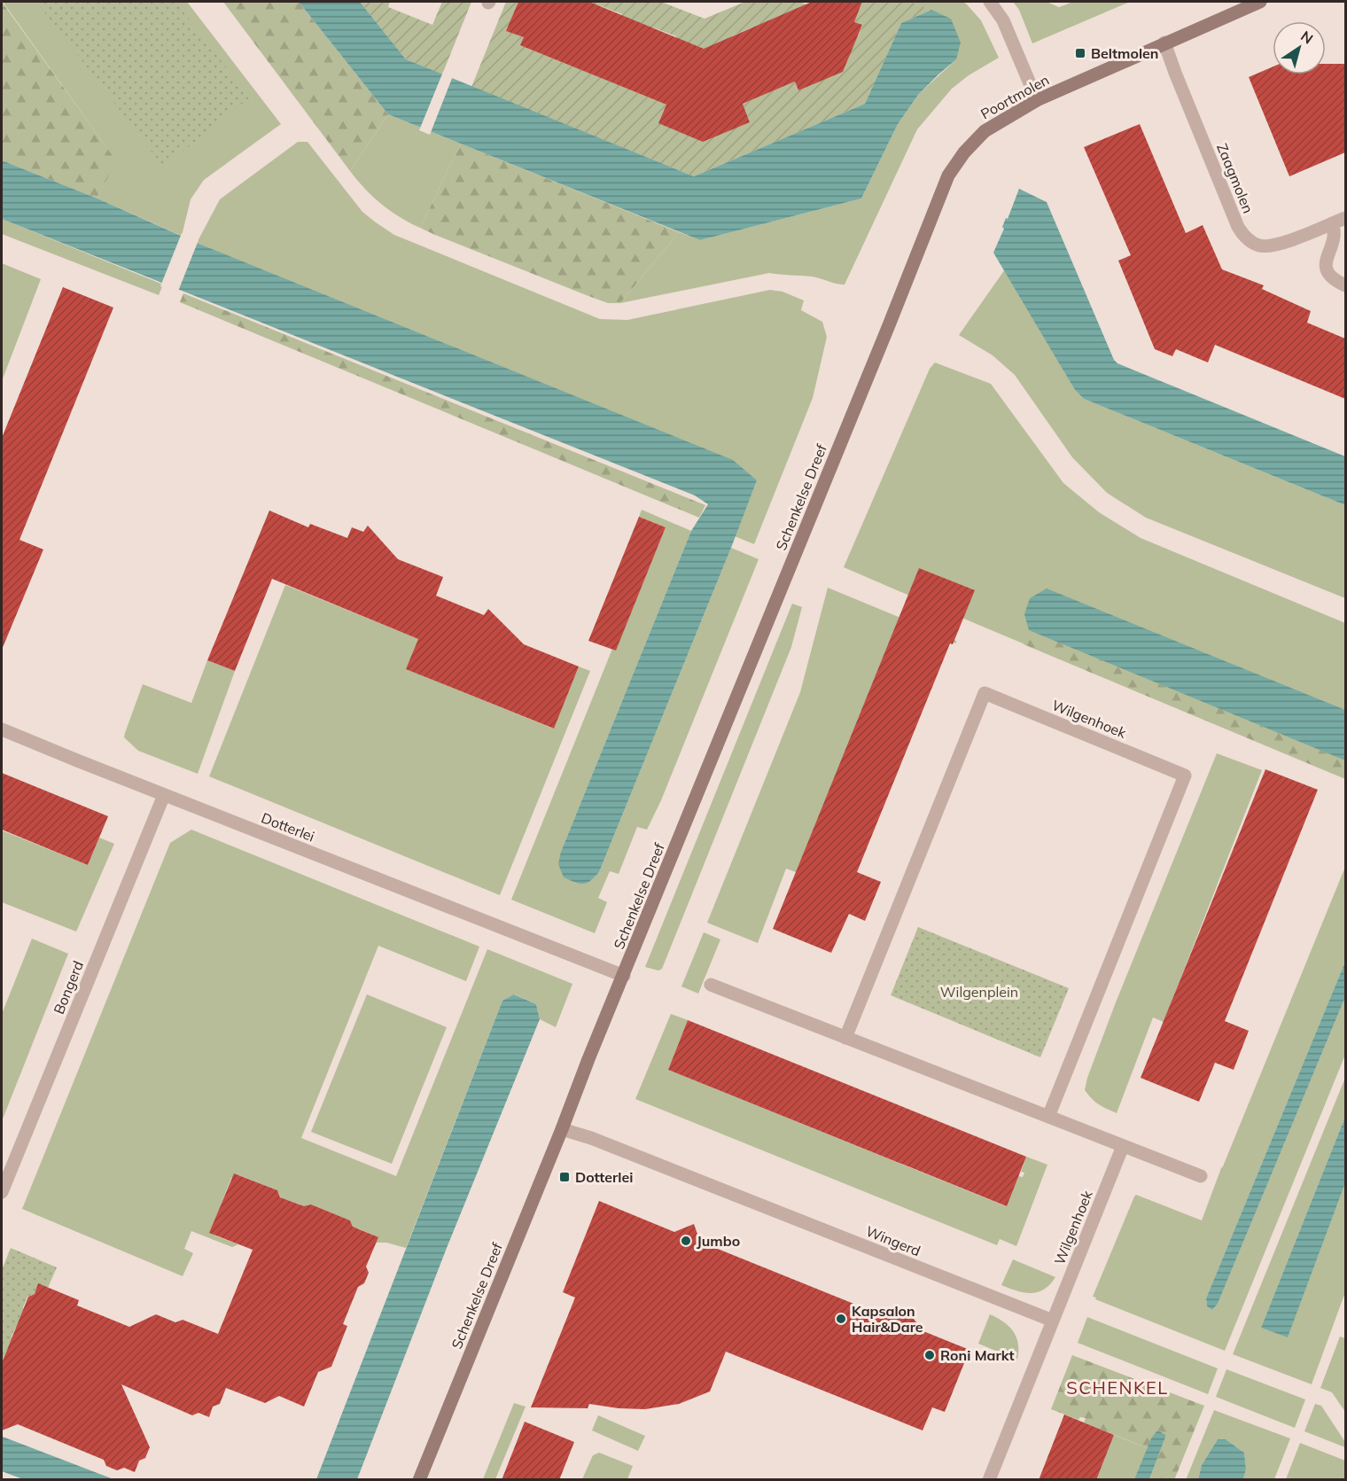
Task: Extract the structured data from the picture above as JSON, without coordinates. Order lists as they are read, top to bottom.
{
  "streets": {
    "street": [
      "Poortmolen",
      "Zaagmolen",
      "Schenkelse Dreef",
      "Wilgenhoek",
      "Dotterlei",
      "Bongerd",
      "Wingerd"
    ]
  },
  "crossings": [
    ["Poortmolen", "Zaagmolen"],
    ["Poortmolen", "Schenkelse Dreef"],
    ["Schenkelse Dreef", "Dotterlei"],
    ["Schenkelse Dreef", "Wingerd"],
    ["Wilgenhoek", "Wingerd"],
    ["Dotterlei", "Bongerd"]
  ],
  "districts": ["SCHENKEL"],
  "parks": ["Wilgenplein"],
  "places": {
    "transit": ["Beltmolen", "Dotterlei"],
    "other": ["Jumbo", "Kapsalon Hair&Dare", "Roni Markt"]
  },
  "north": "top right"
}
